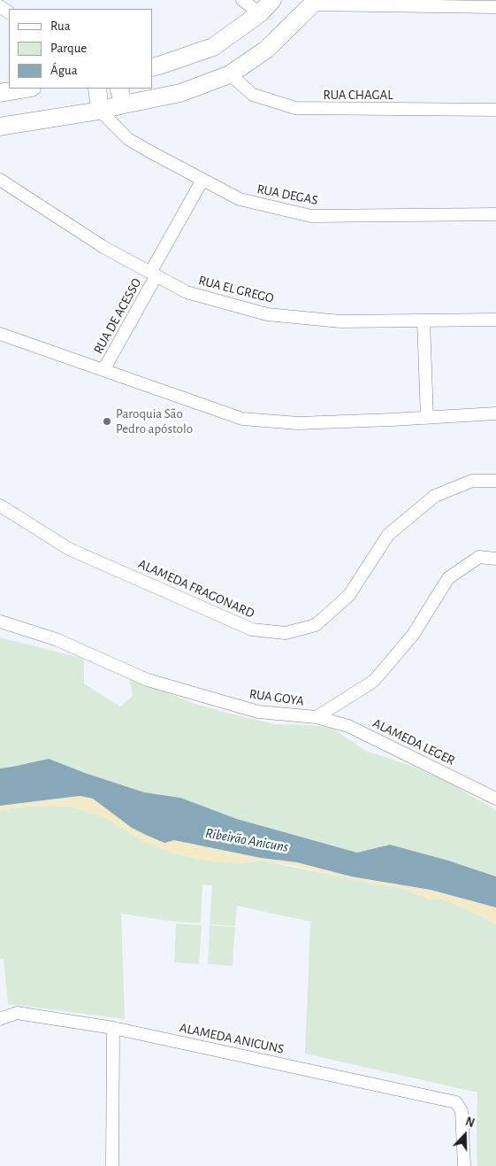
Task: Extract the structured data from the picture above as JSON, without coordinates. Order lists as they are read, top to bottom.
{
  "streets": {
    "street": [
      "RUA CHAGAL",
      "RUA DEGAS",
      "RUA EL GREGO",
      "RUA DE ACESSO",
      "ALAMEDA FRAGONARD",
      "RUA GOYA",
      "ALAMEDA LEGER",
      "ALAMEDA ANICUNS"
    ]
  },
  "crossings": [
    ["RUA DEGAS", "RUA DE ACESSO"],
    ["RUA EL GREGO", "RUA DE ACESSO"],
    ["RUA GOYA", "ALAMEDA LEGER"]
  ],
  "water": ["Ribeirão Anicuns"],
  "places": ["Paroquia São Pedro apóstolo"],
  "legend": ["Rua", "Parque", "Água"],
  "north": "top"
}
